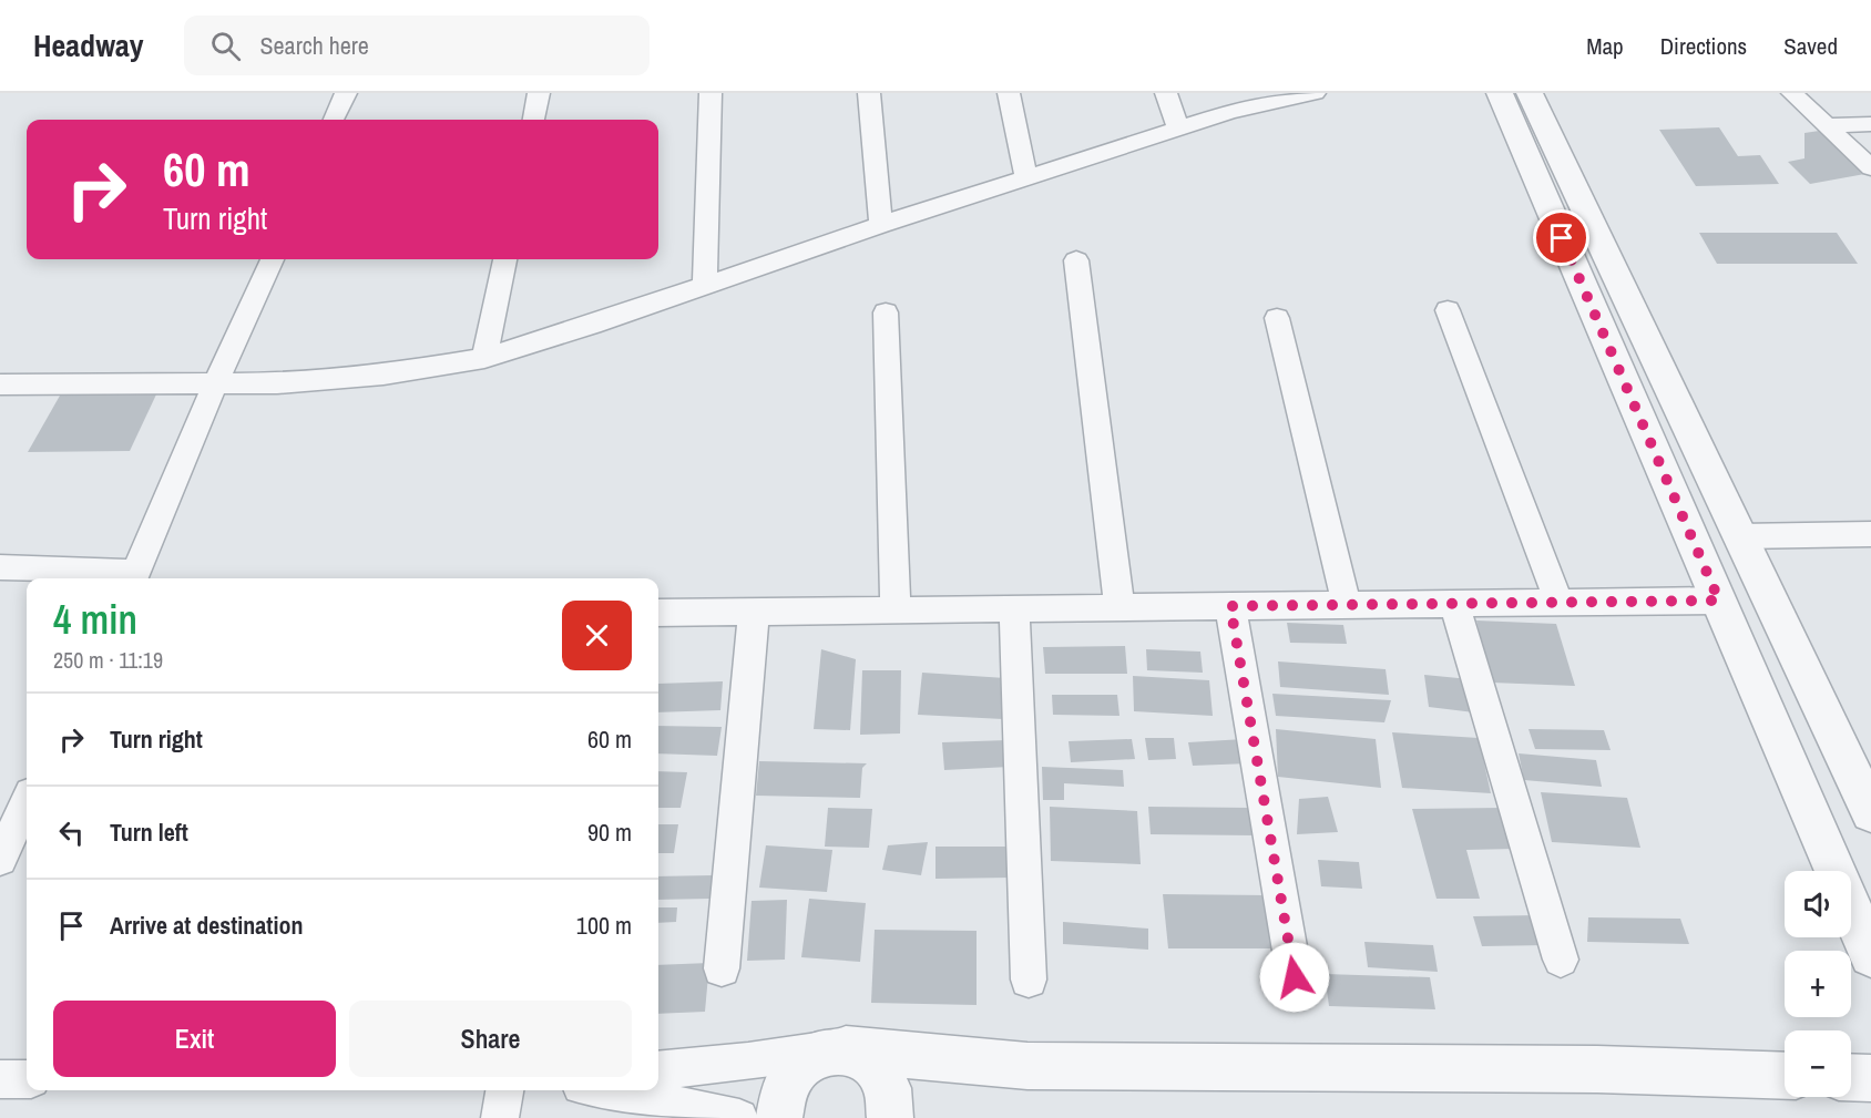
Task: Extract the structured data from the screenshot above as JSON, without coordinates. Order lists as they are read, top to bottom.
{
  "page": {
    "header": "Headway",
    "search": "Search here",
    "nav": ["Map", "Directions", "Saved"],
    "turn": ["60 m", "Turn right"],
    "heading": ["4 min", "250 m · 11:19"],
    "list": [
      {
        "name": "Turn right",
        "value": "60 m"
      },
      {
        "name": "Turn left",
        "value": "90 m"
      },
      {
        "name": "Arrive at destination",
        "value": "100 m"
      }
    ],
    "map_buttons": ["+", "−"],
    "buttons": ["Exit", "Share"]
  }
}
